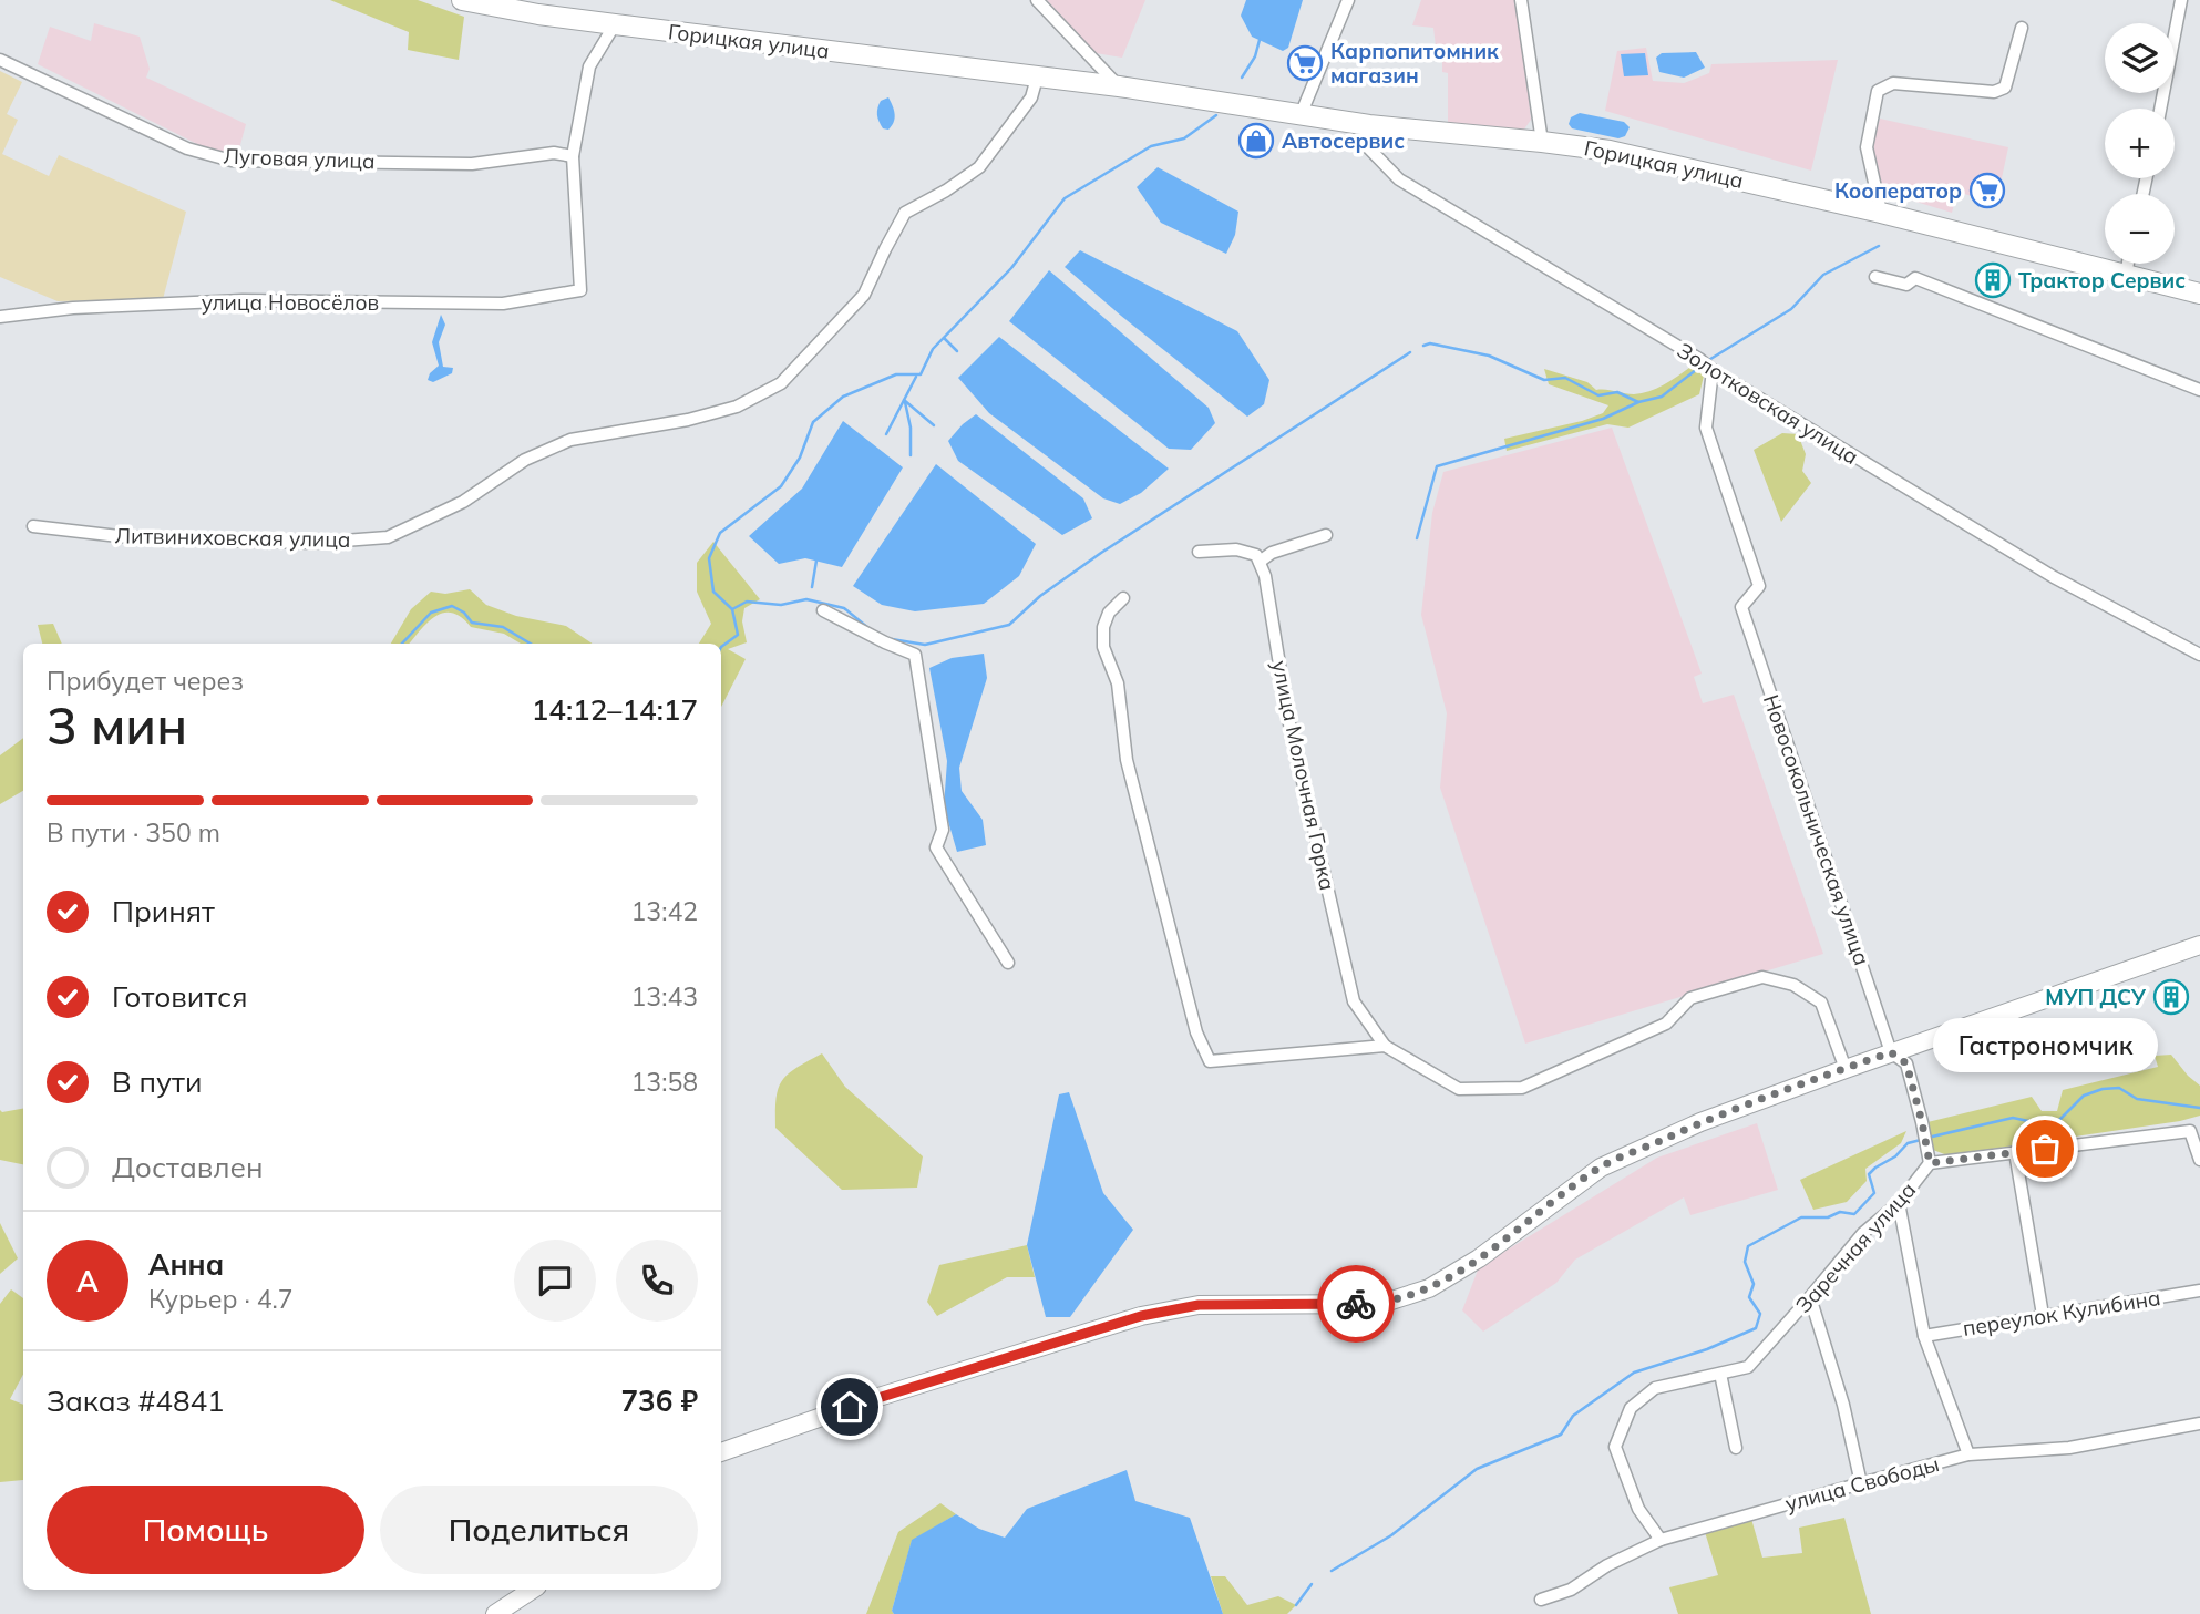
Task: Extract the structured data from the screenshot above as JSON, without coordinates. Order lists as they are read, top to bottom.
{
  "streets": {
    "main road": ["Горицкая улица"],
    "street": [
      "Луговая улица",
      "улица Новосёлов",
      "Золотковская улица",
      "Литвиниховская улица",
      "улица Молочная Горка",
      "Новосокольническая улица",
      "Заречная улица",
      "переулок Кулибина",
      "улица Свободы"
    ]
  },
  "crossings": [
    ["Горицкая улица", "Золотковская улица"],
    ["Горицкая улица", "Литвиниховская улица"],
    ["Луговая улица", "улица Новосёлов"],
    ["Золотковская улица", "Новосокольническая улица"],
    ["Новосокольническая улица", "Заречная улица"],
    ["Заречная улица", "улица Свободы"]
  ],
  "places": {
    "supermarket": ["Карпопитомник магазин", "Кооператор"],
    "shop": ["Автосервис"],
    "building": ["Трактор Сервис", "МУП ДСУ"],
    "other": ["Гастрономчик"]
  },
  "page": {
    "map_buttons": ["+", "−"],
    "heading": ["3 мин", "Прибудет через", "14:12–14:17"],
    "panel": [
      "Анна",
      "Курьер · 4.7",
      "Заказ #4841",
      "736 ₽"
    ],
    "bar": "В пути · 350 m",
    "list": [
      ["Принят", "13:42"],
      ["Готовится", "13:43"],
      ["В пути", "13:58"],
      "Доставлен"
    ],
    "bubble": "Гастрономчик",
    "round": "А",
    "buttons": ["Помощь", "Поделиться"]
  }
}
